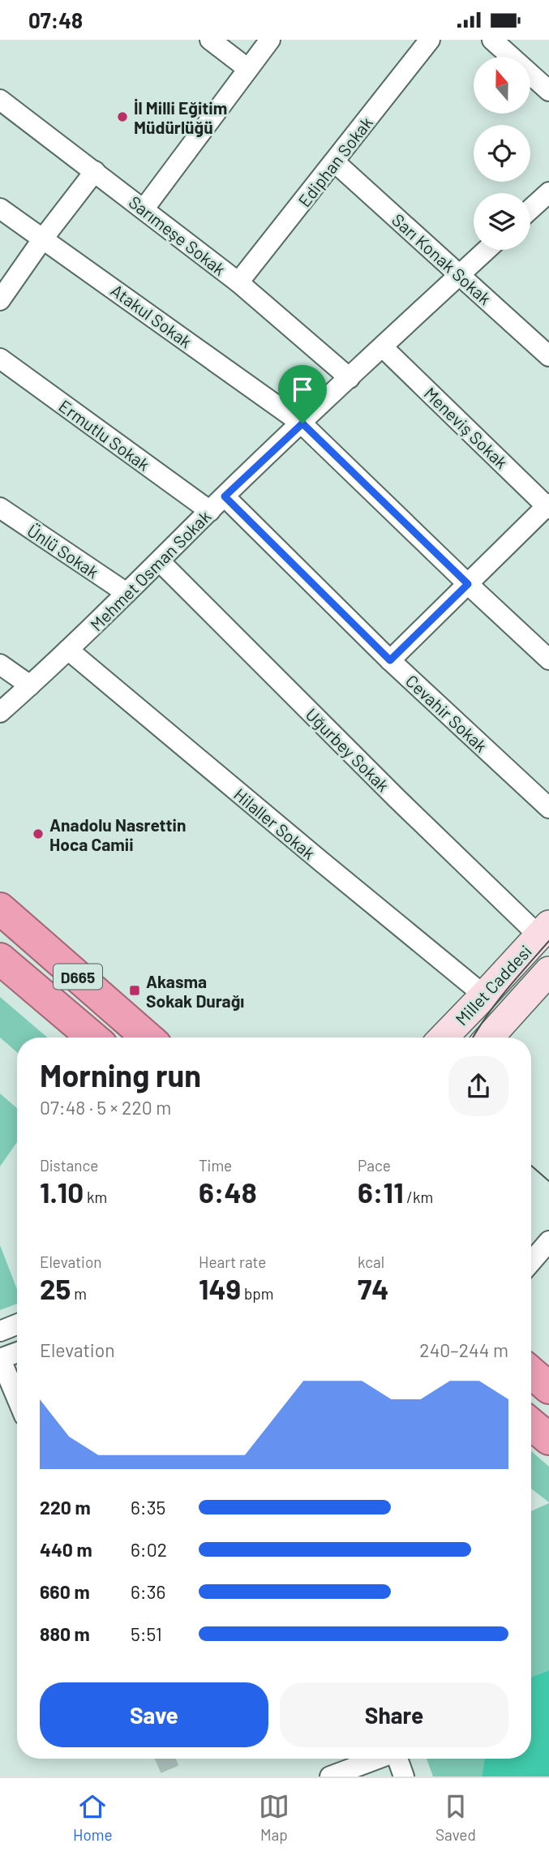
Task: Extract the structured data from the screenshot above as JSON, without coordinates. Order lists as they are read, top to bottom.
{
  "streets": {
    "highway": ["D665"],
    "main road": ["Millet Caddesi"],
    "street": [
      "Ediphan Sokak",
      "Sarımeşe Sokak",
      "Sarı Konak Sokak",
      "Atakul Sokak",
      "Meneviş Sokak",
      "Ermutlu Sokak",
      "Ünlü Sokak",
      "Mehmet Osman Sokak",
      "Cevahir Sokak",
      "Uğurbey Sokak",
      "Hilaller Sokak"
    ]
  },
  "crossings": [
    ["Ediphan Sokak", "Sarımeşe Sokak"],
    ["Ediphan Sokak", "Sarı Konak Sokak"],
    ["Sarımeşe Sokak", "Mehmet Osman Sokak"],
    ["Sarı Konak Sokak", "Mehmet Osman Sokak"],
    ["Atakul Sokak", "Mehmet Osman Sokak"],
    ["Meneviş Sokak", "Mehmet Osman Sokak"],
    ["Ermutlu Sokak", "Mehmet Osman Sokak"],
    ["Ünlü Sokak", "Mehmet Osman Sokak"],
    ["Mehmet Osman Sokak", "Cevahir Sokak"],
    ["Mehmet Osman Sokak", "Uğurbey Sokak"],
    ["Mehmet Osman Sokak", "Hilaller Sokak"],
    ["Uğurbey Sokak", "Millet Caddesi"],
    ["Hilaller Sokak", "Millet Caddesi"]
  ],
  "places": {
    "other": ["İl Milli Eğitim Müdürlüğü", "Anadolu Nasrettin Hoca Camii"],
    "transit": ["Akasma Sokak Durağı"]
  },
  "north": "top",
  "page": {
    "status": "07:48",
    "heading": ["Morning run", "07:48 · 5 × 220 m"],
    "stats": [
      ["Distance", "1.10 km"],
      ["Time", "6:48"],
      ["Pace", "6:11 /km"],
      ["Elevation", "25 m"],
      ["Heart rate", "149 bpm"],
      ["kcal", "74"]
    ],
    "chart": ["Elevation", "240–244 m"],
    "list": [
      {
        "name": "220 m",
        "note": "6:35"
      },
      {
        "name": "440 m",
        "note": "6:02"
      },
      {
        "name": "660 m",
        "note": "6:36"
      },
      {
        "name": "880 m",
        "note": "5:51"
      }
    ],
    "buttons": ["Save", "Share"],
    "tabs": ["Home", "Map", "Saved"]
  }
}
